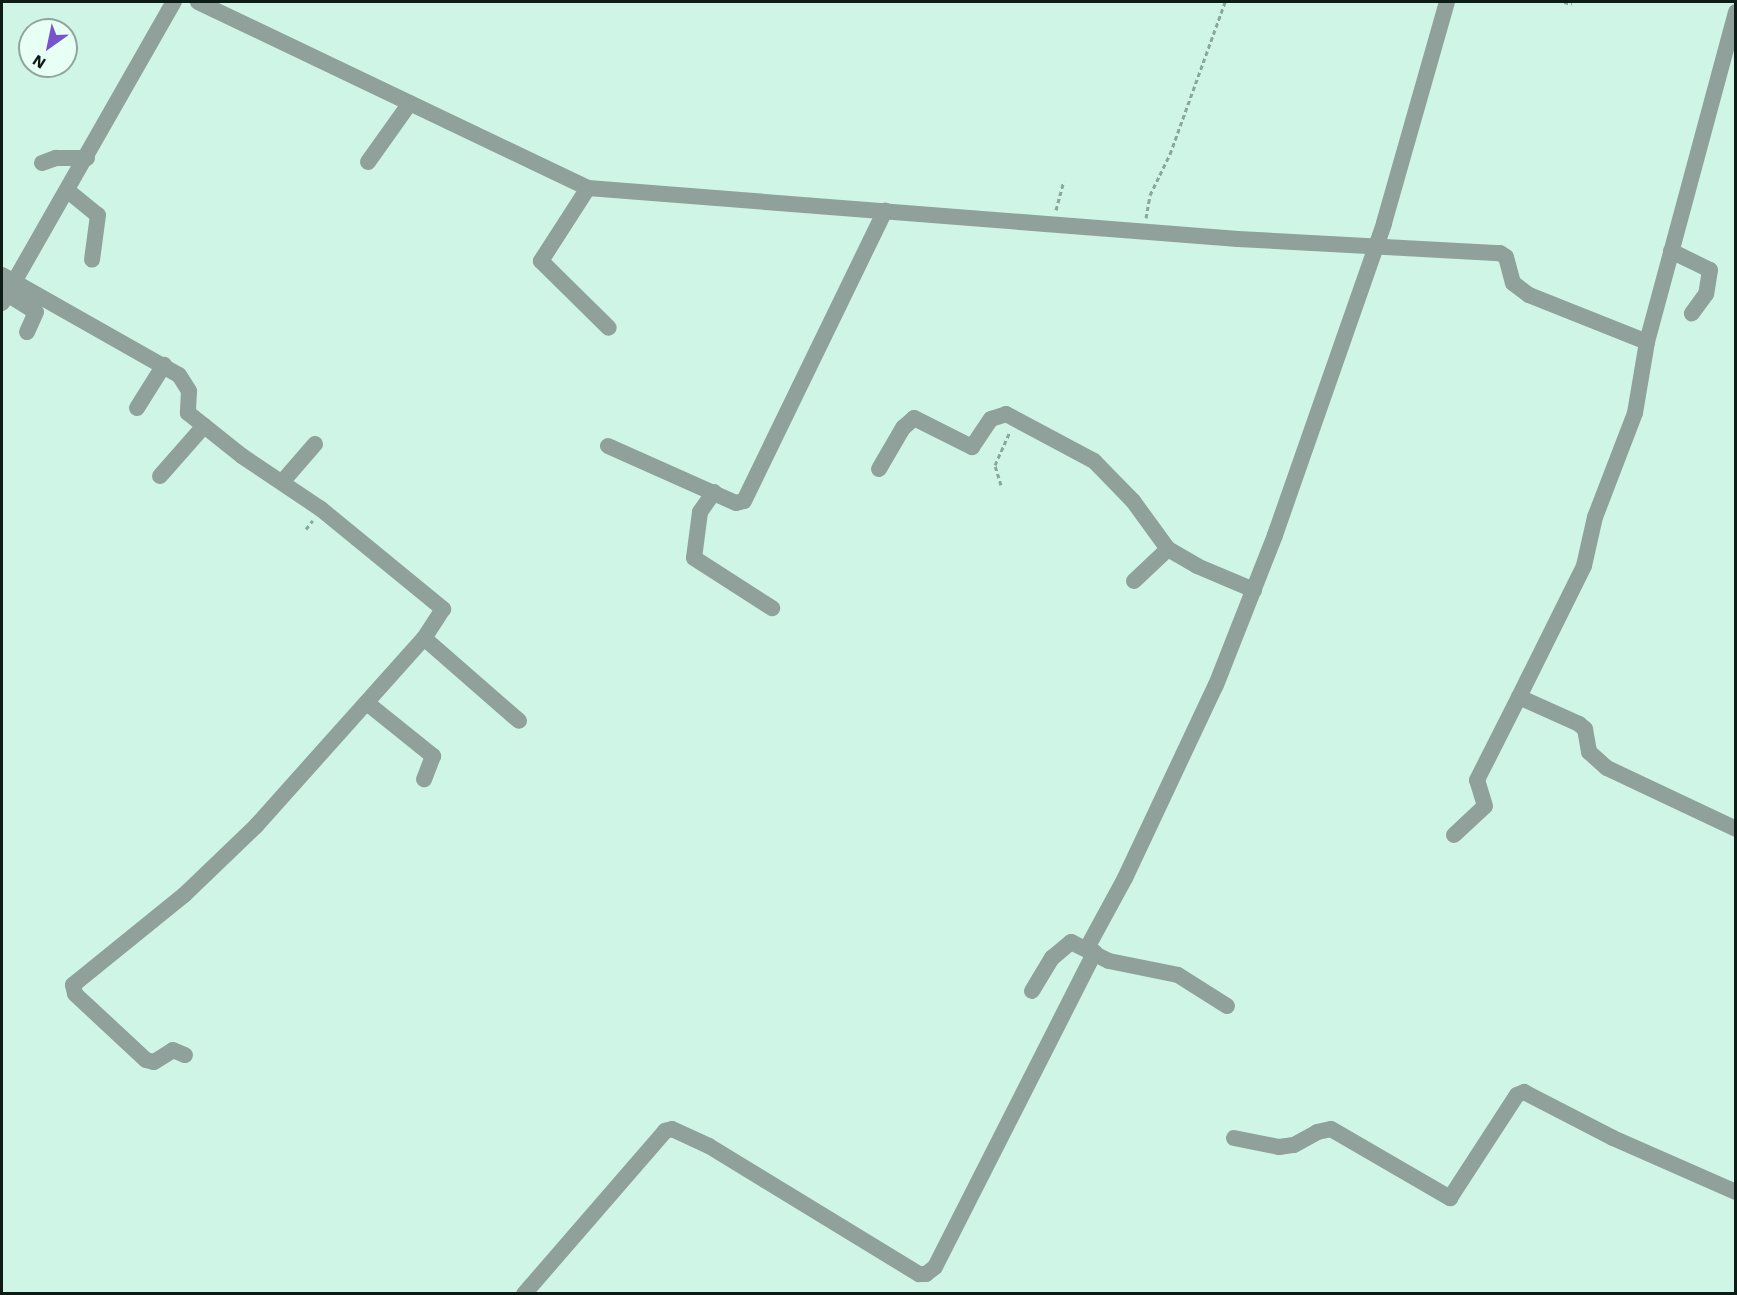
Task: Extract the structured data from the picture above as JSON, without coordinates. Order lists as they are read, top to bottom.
{
  "north": "bottom left"
}
